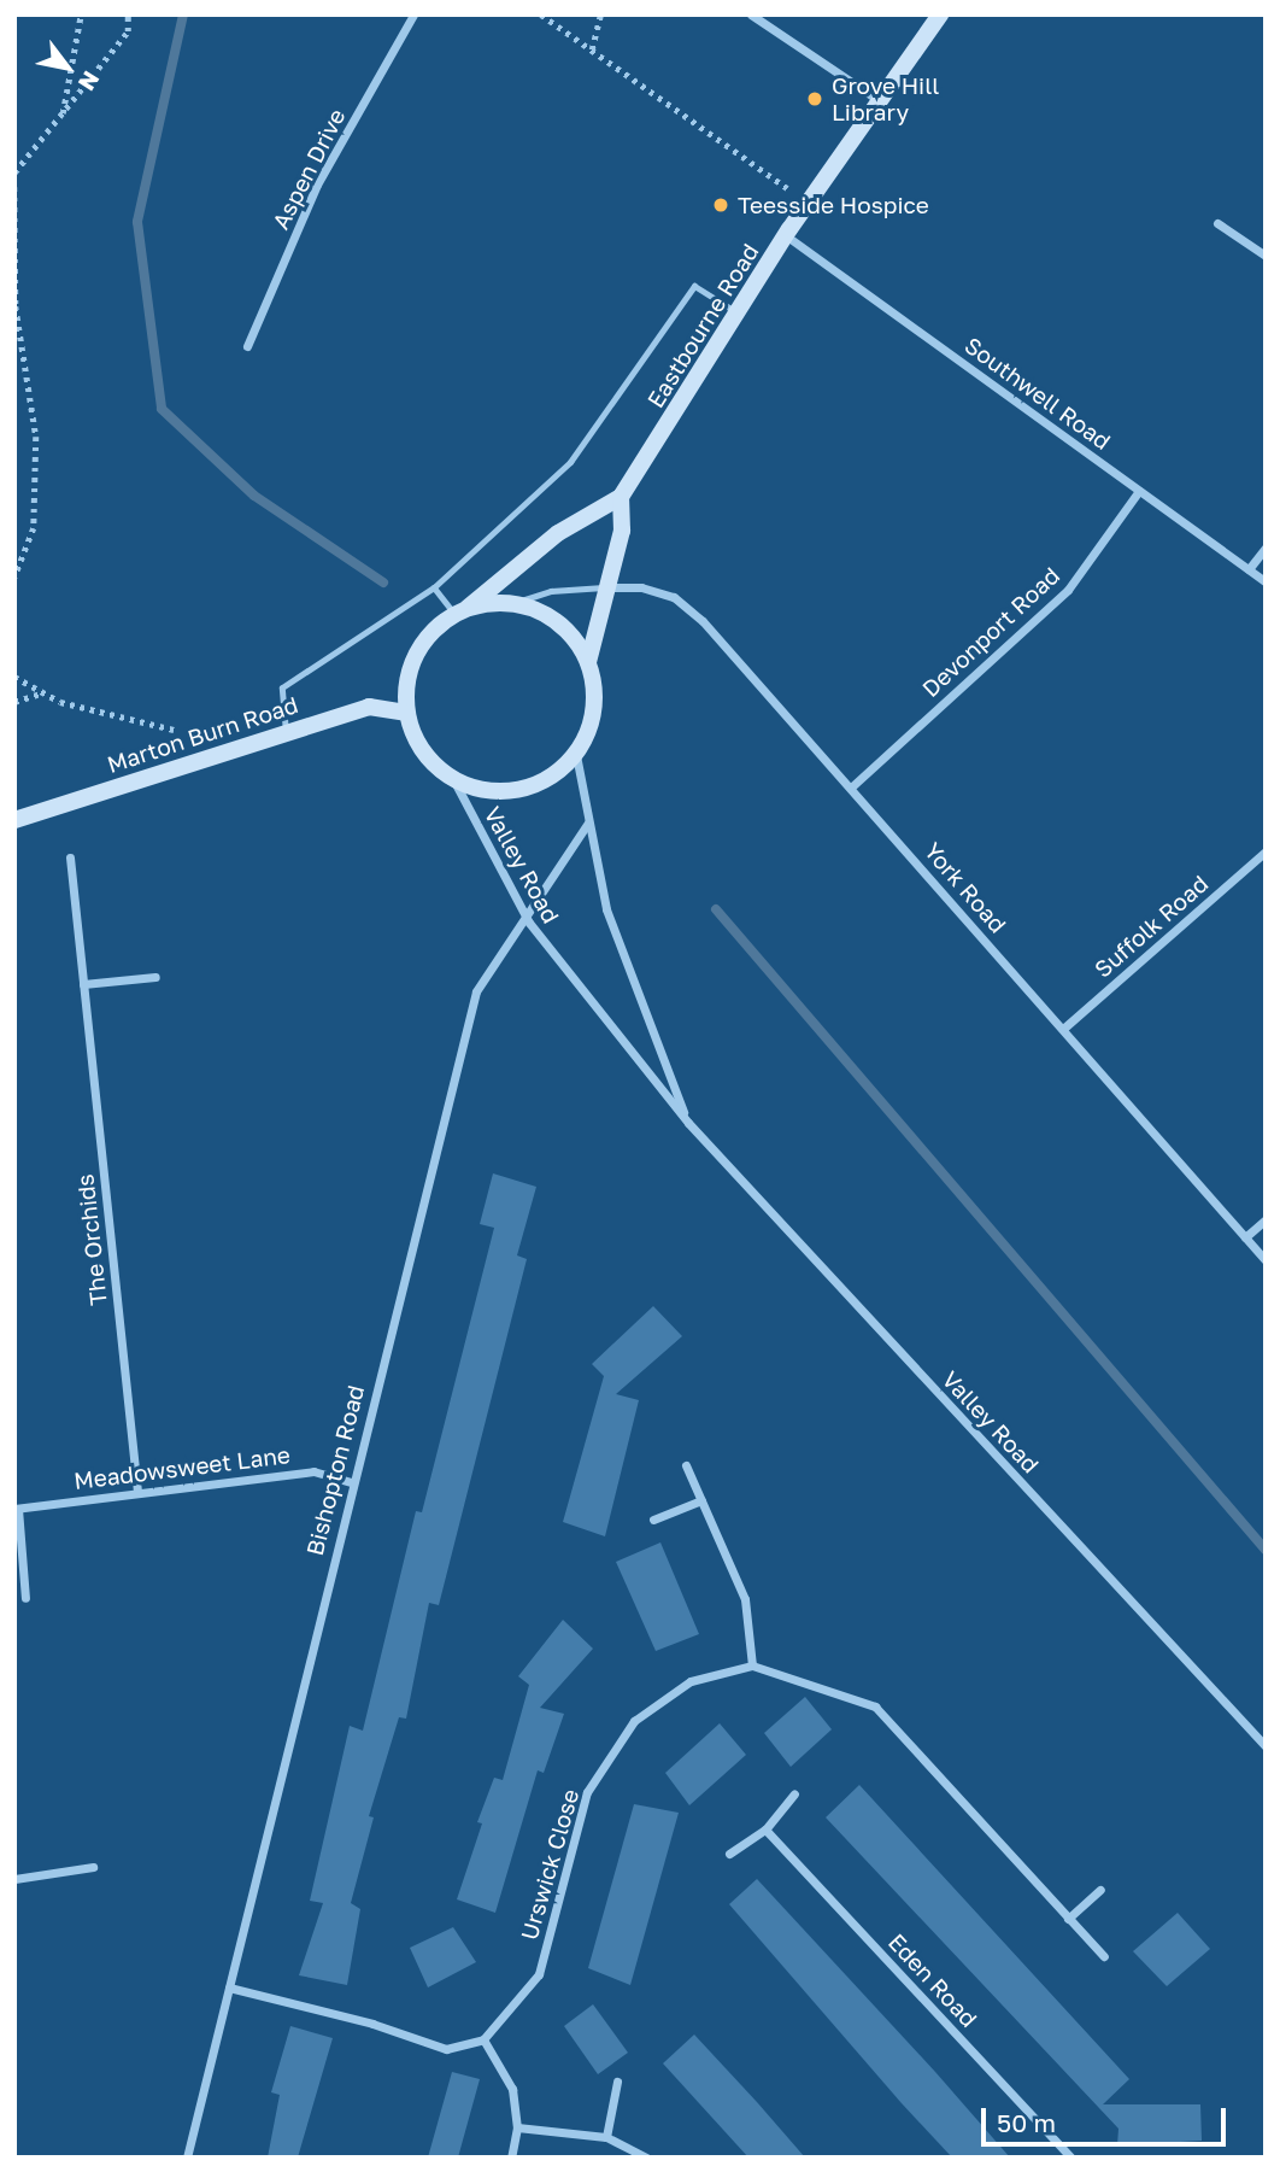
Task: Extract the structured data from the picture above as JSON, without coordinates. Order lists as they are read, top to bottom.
{
  "streets": {
    "street": [
      "Aspen Drive",
      "Eastbourne Road",
      "Southwell Road",
      "Devonport Road",
      "Marton Burn Road",
      "Valley Road",
      "York Road",
      "Suffolk Road",
      "The Orchids",
      "Meadowsweet Lane",
      "Bishopton Road",
      "Urswick Close",
      "Eden Road"
    ]
  },
  "crossings": [
    ["Eastbourne Road", "Southwell Road"],
    ["Southwell Road", "Devonport Road"],
    ["Devonport Road", "York Road"],
    ["Marton Burn Road", "Valley Road"],
    ["Valley Road", "Bishopton Road"],
    ["York Road", "Suffolk Road"],
    ["The Orchids", "Meadowsweet Lane"],
    ["Meadowsweet Lane", "Bishopton Road"]
  ],
  "places": ["Grove Hill Library", "Teesside Hospice"],
  "scale_bar": "50 m",
  "north": "bottom right"
}
